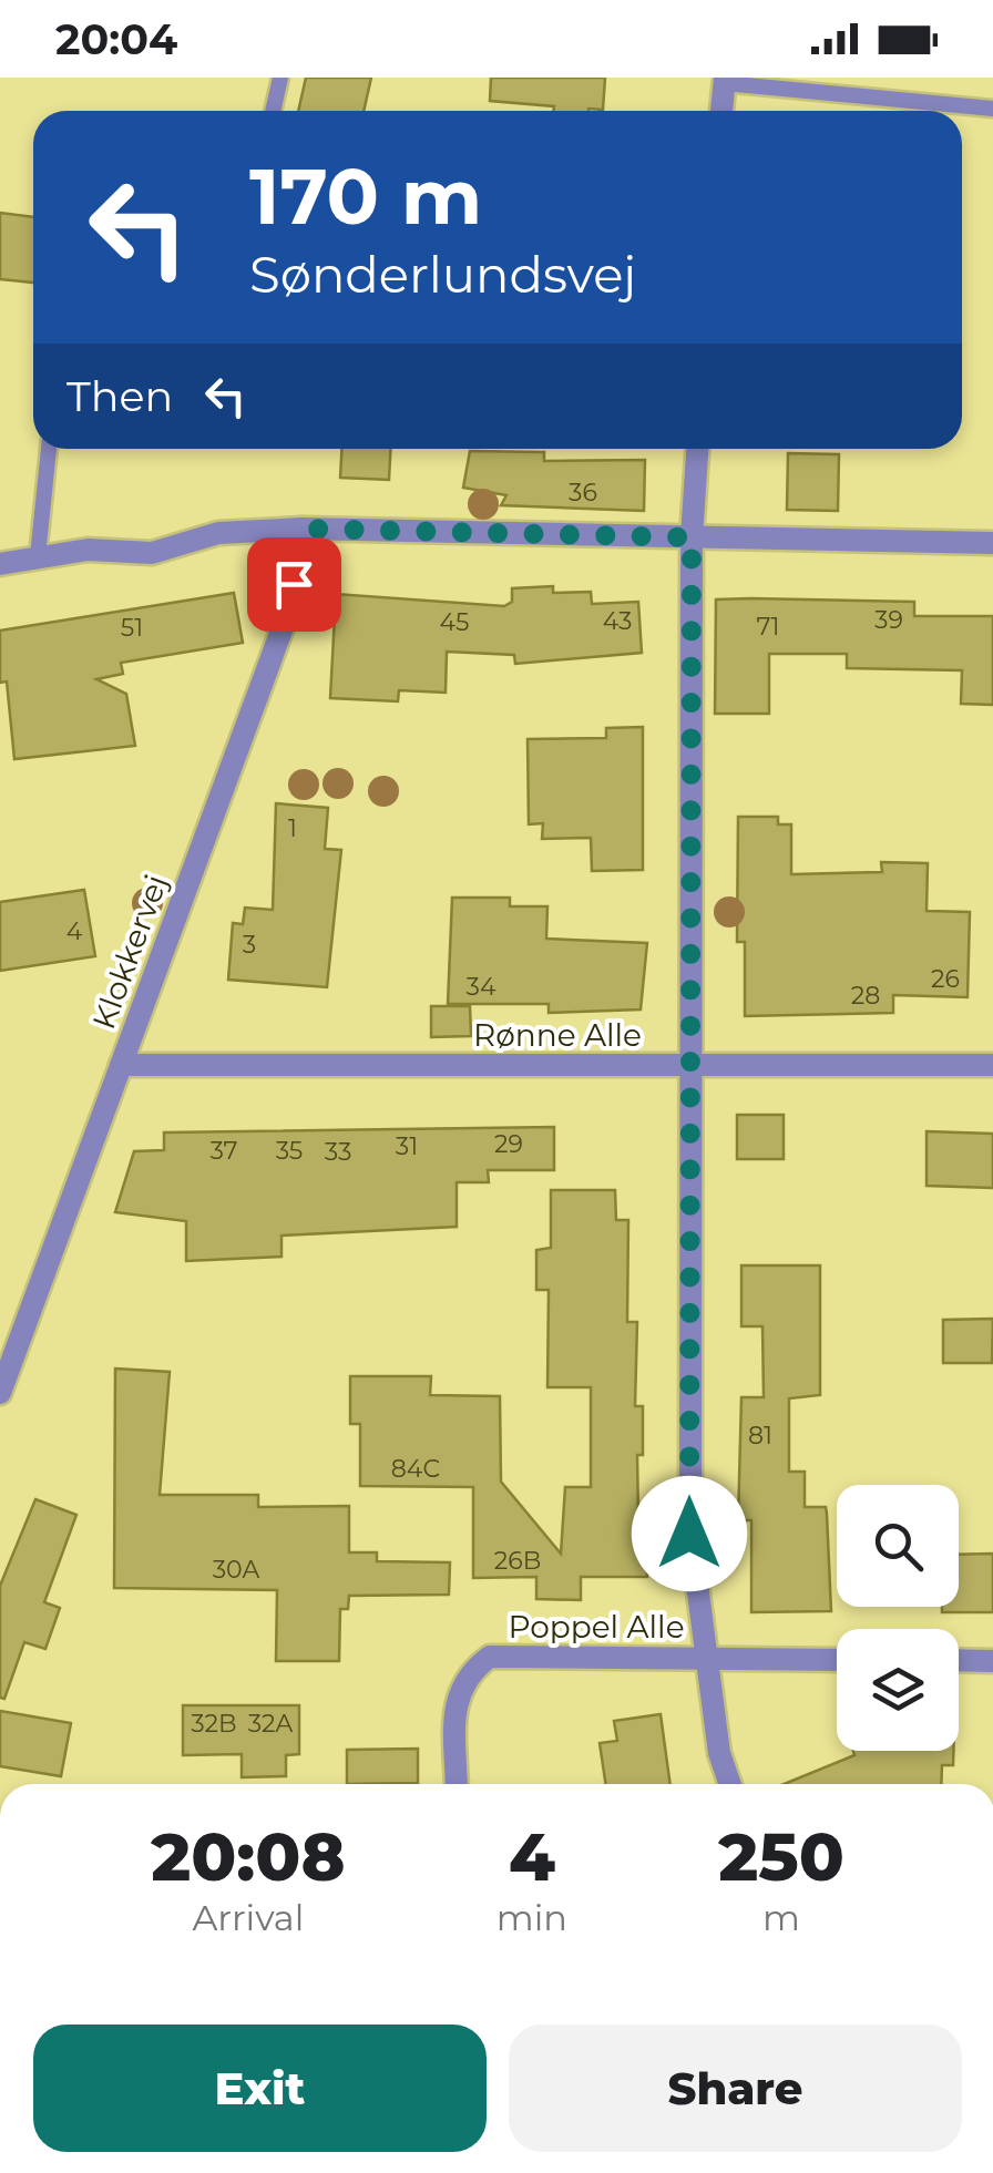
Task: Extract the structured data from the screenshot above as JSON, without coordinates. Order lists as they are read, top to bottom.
{
  "streets": {
    "street": ["Klokkervej", "Rønne Alle", "Poppel Alle"]
  },
  "crossings": [
    ["Klokkervej", "Rønne Alle"]
  ],
  "house_numbers": [
    "36",
    "39",
    "43",
    "45",
    "71",
    "51",
    "1",
    "4",
    "3",
    "26",
    "34",
    "28",
    "29",
    "31",
    "37",
    "35",
    "33",
    "81",
    "84C",
    "26B",
    "30A",
    "32B",
    "32A"
  ],
  "page": {
    "status": "20:04",
    "turn": ["170 m", "Sønderlundsvej"],
    "then": "Then",
    "eta": [
      "20:08",
      "Arrival",
      "4",
      "min",
      "250",
      "m"
    ],
    "buttons": ["Exit", "Share"]
  }
}
